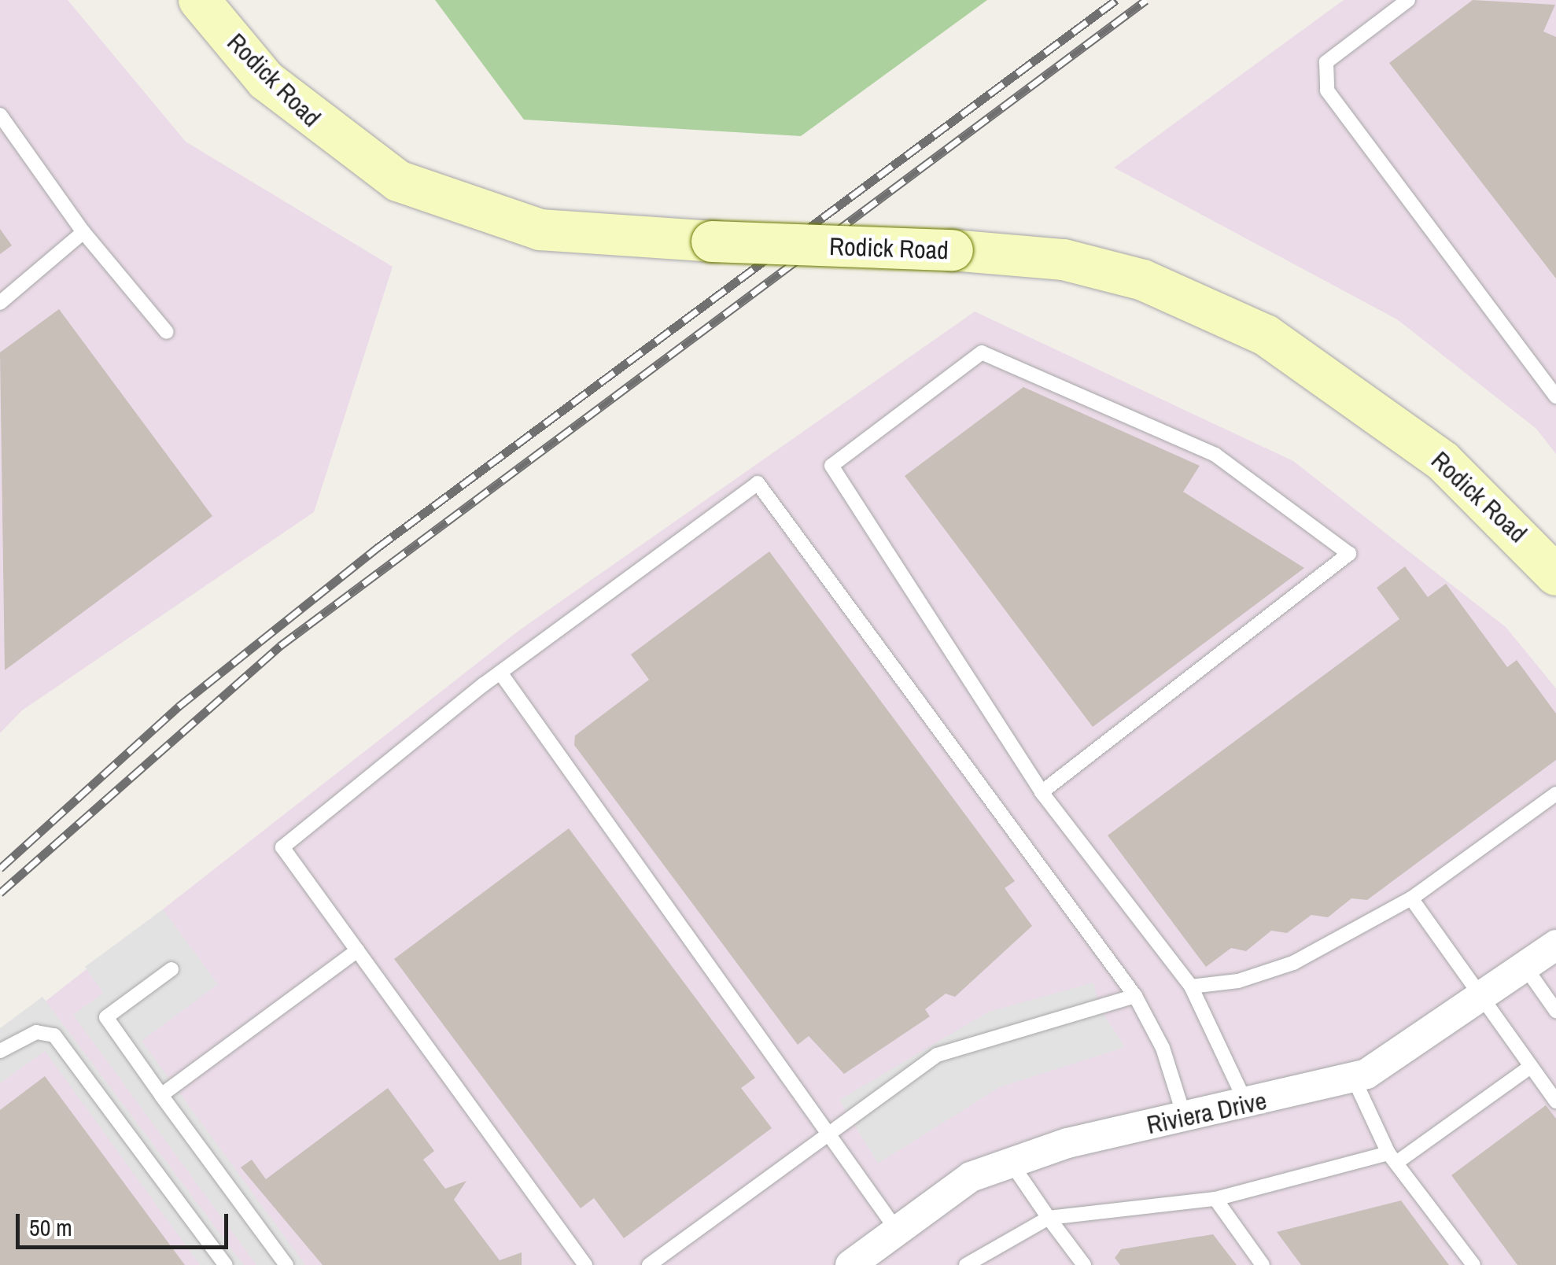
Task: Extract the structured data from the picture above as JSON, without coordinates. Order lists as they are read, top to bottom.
{
  "streets": {
    "street": ["Rodick Road", "Riviera Drive"]
  },
  "scale_bar": "50 m"
}
